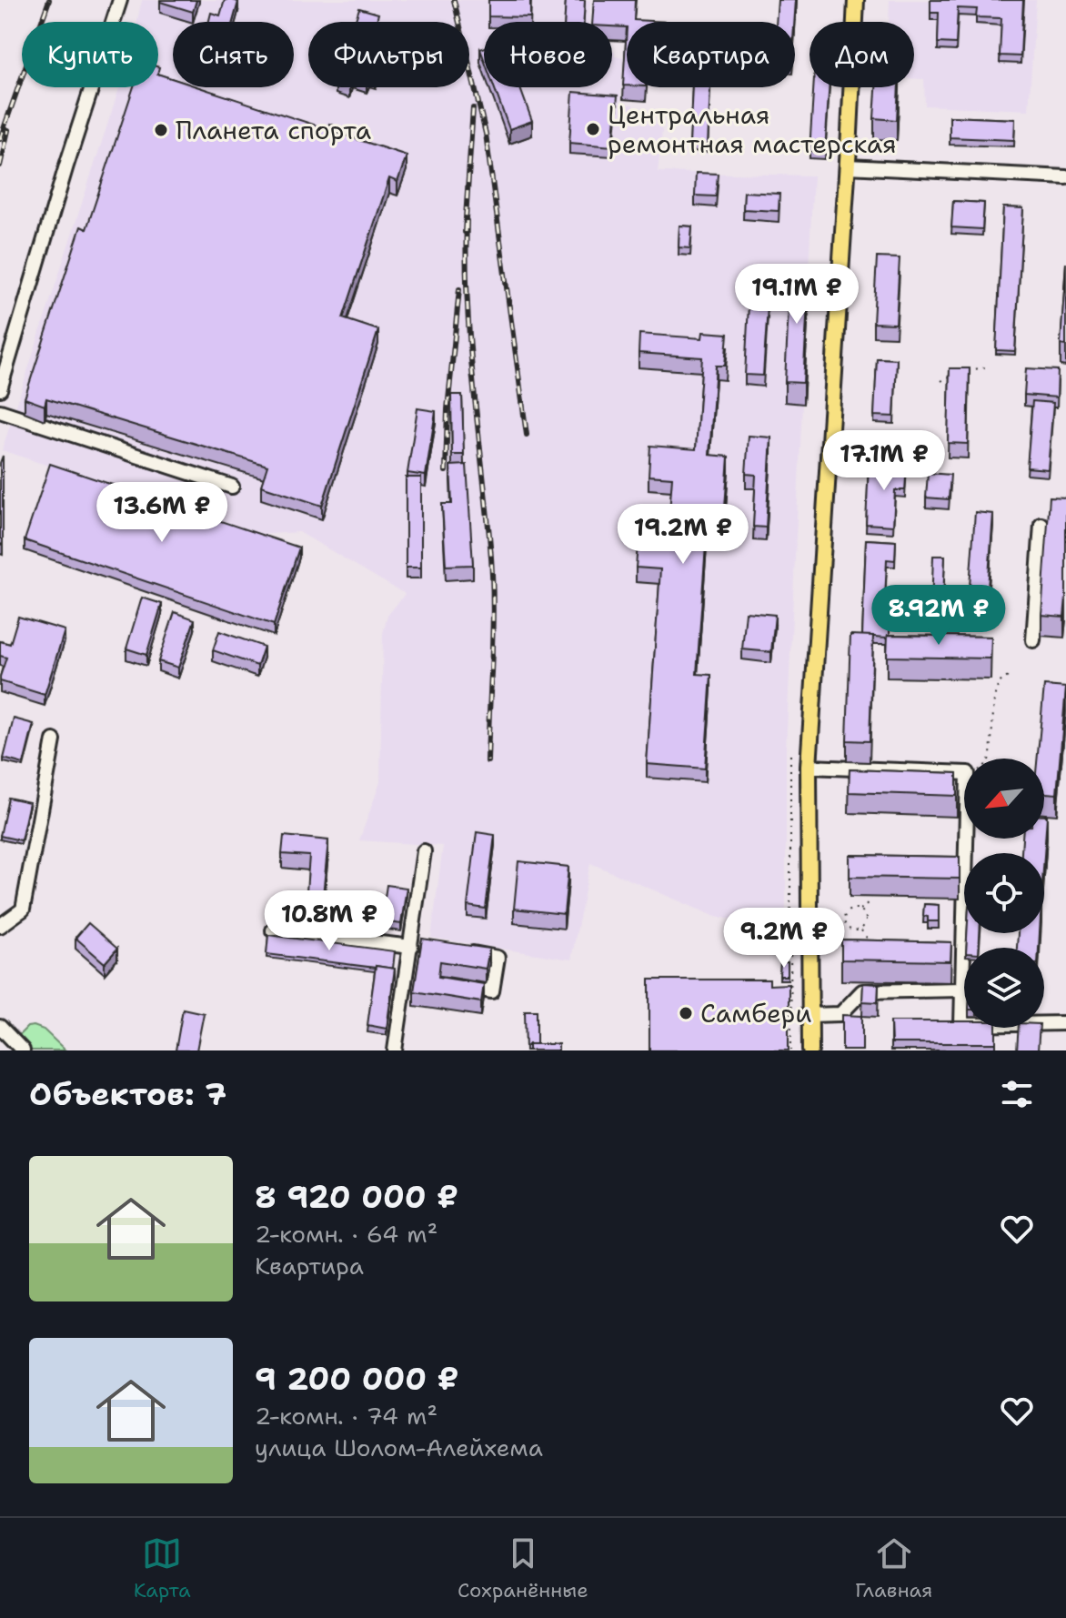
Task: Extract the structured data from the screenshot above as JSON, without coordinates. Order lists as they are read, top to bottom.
{
  "places": ["Центральная ремонтная мастерская", "Планета спорта", "Самбери"],
  "north": "bottom left",
  "page": {
    "chip": [
      "Купить",
      "Снять",
      "Фильтры",
      "Новое",
      "Квартира",
      "Дом"
    ],
    "price": [
      "19.1M ₽",
      "17.1M ₽",
      "13.6M ₽",
      "19.2M ₽",
      "8.92M ₽",
      "10.8M ₽",
      "9.2M ₽"
    ],
    "heading": "Объектов: 7",
    "list": [
      {
        "name": "8 920 000 ₽",
        "note": "2-комн. · 64 m² · Квартира"
      },
      {
        "name": "9 200 000 ₽",
        "note": "2-комн. · 74 m² · улица Шолом-Алейхема"
      }
    ],
    "tabs": ["Карта", "Сохранённые", "Главная"]
  }
}
